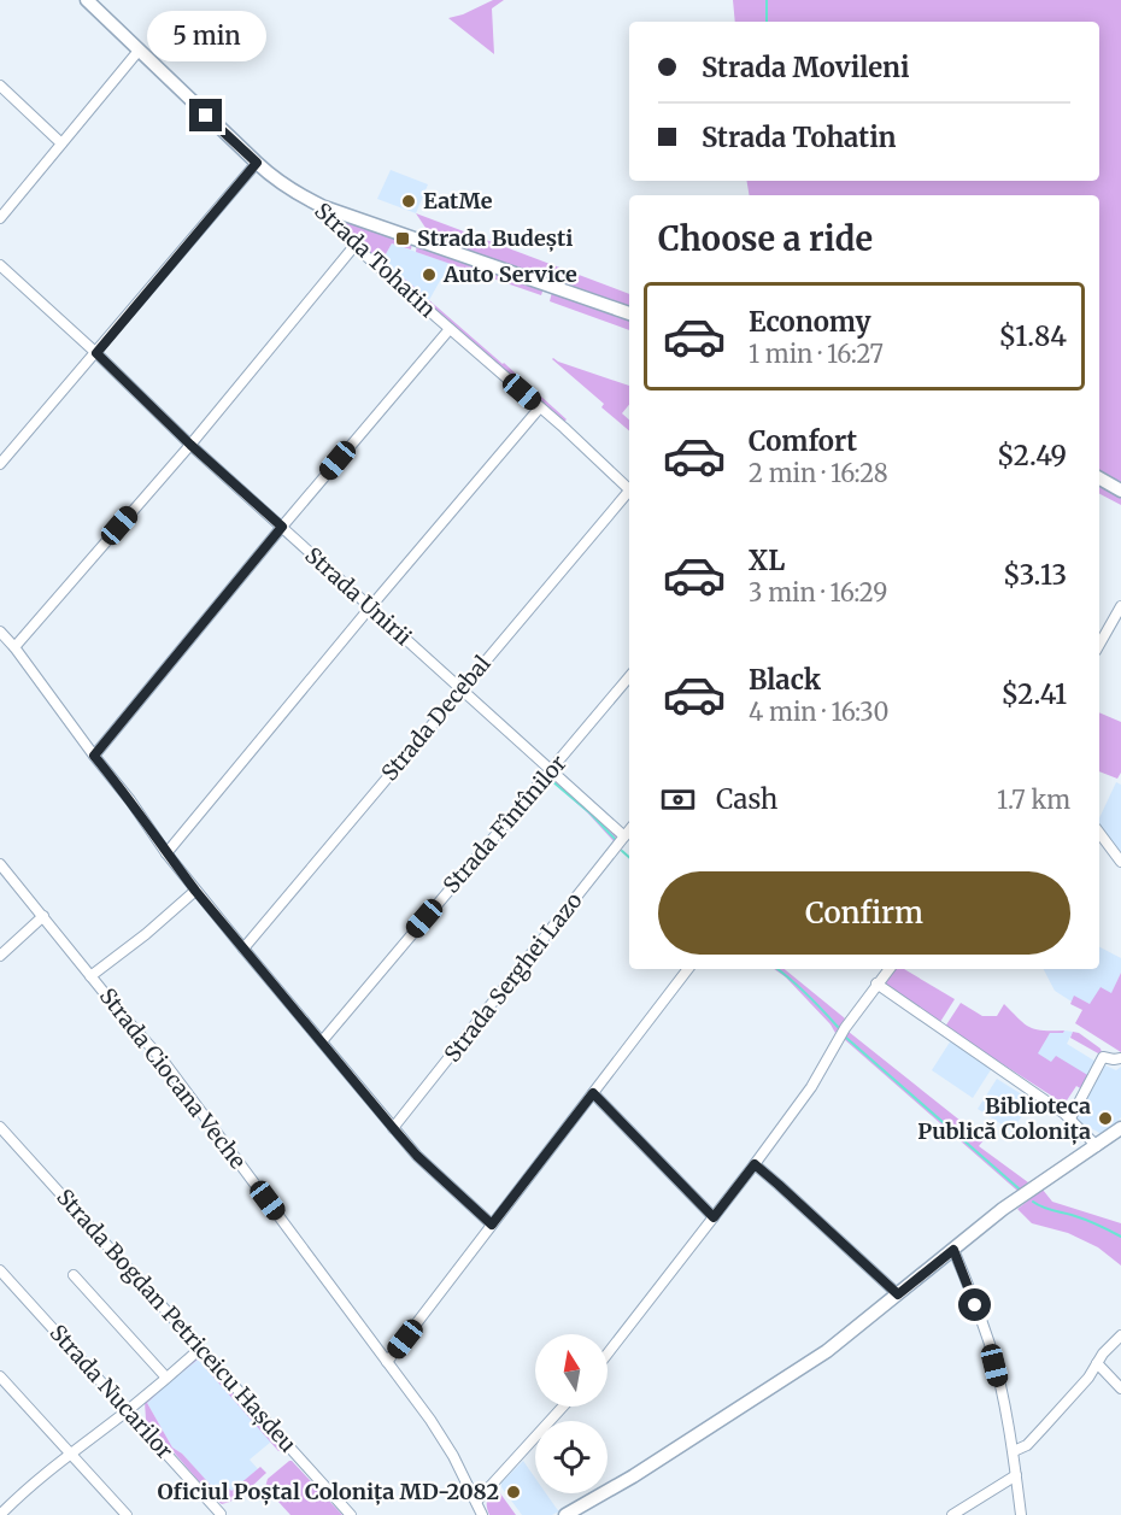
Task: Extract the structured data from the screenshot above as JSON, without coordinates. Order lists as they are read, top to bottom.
{
  "streets": {
    "street": [
      "Strada Tohatin",
      "Strada Unirii",
      "Strada Decebal",
      "Strada Fîntînilor",
      "Strada Serghei Lazo",
      "Strada Ciocana Veche",
      "Strada Bogdan Petriceicu Hașdeu",
      "Strada Nucarilor"
    ]
  },
  "crossings": [
    ["Strada Unirii", "Strada Decebal"],
    ["Strada Unirii", "Strada Fîntînilor"],
    ["Strada Unirii", "Strada Serghei Lazo"]
  ],
  "places": {
    "other": [
      "EatMe",
      "Auto Service",
      "Biblioteca Publică Colonița",
      "Oficiul Poștal Colonița MD-2082"
    ],
    "transit": ["Strada Budești"]
  },
  "north": "top",
  "page": {
    "bubble": "5 min",
    "banner": ["Strada Movileni", "Strada Tohatin"],
    "heading": "Choose a ride",
    "list": [
      {
        "name": "Economy",
        "note": "1 min · 16:27",
        "value": "$1.84"
      },
      {
        "name": "Comfort",
        "note": "2 min · 16:28",
        "value": "$2.49"
      },
      {
        "name": "XL",
        "note": "3 min · 16:29",
        "value": "$3.13"
      },
      {
        "name": "Black",
        "note": "4 min · 16:30",
        "value": "$2.41"
      }
    ],
    "pay": ["Cash", "1.7 km"],
    "buttons": "Confirm"
  }
}
